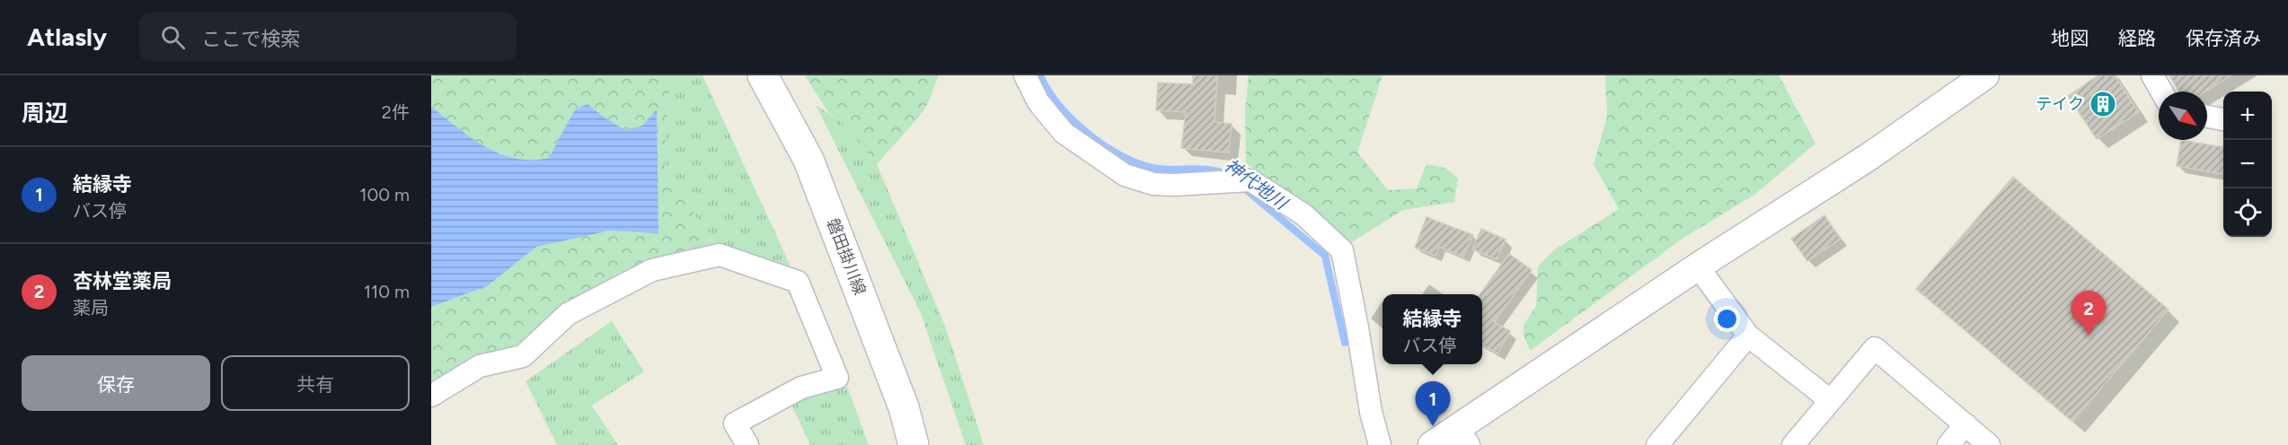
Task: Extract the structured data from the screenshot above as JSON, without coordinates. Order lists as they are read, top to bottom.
{
  "streets": {
    "main road": ["磐田掛川線"]
  },
  "water": ["神代地川"],
  "places": {
    "building": ["テイク"]
  },
  "north": "bottom right",
  "page": {
    "header": "Atlasly",
    "search": "ここで検索",
    "nav": ["地図", "経路", "保存済み"],
    "heading": ["周辺", "2件"],
    "map_buttons": ["+", "−"],
    "list": [
      {
        "mark": "1",
        "name": "結縁寺",
        "note": "バス停",
        "value": "100 m"
      },
      {
        "mark": "2",
        "name": "杏林堂薬局",
        "note": "薬局",
        "value": "110 m"
      }
    ],
    "pins": ["2", "1"],
    "popup": ["結縁寺", "バス停"],
    "buttons": ["保存", "共有"]
  }
}
